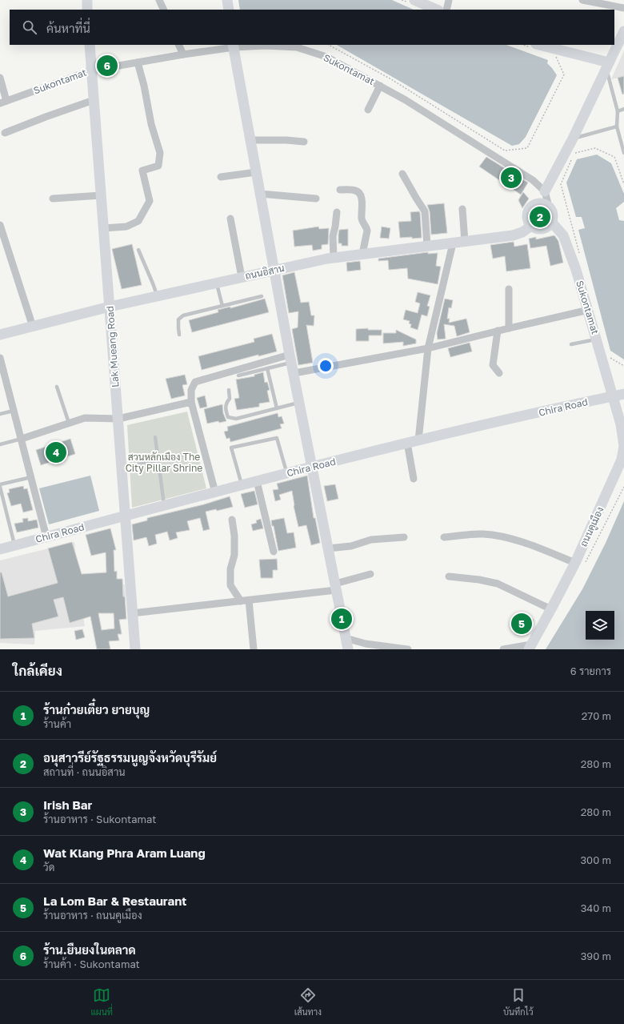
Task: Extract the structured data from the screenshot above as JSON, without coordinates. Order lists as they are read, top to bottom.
{
  "streets": {
    "street": [
      "Sukontamat",
      "ถนนอิสาน",
      "Lak Mueang Road",
      "Chira Road",
      "ถนนคูเมือง"
    ]
  },
  "crossings": [
    ["Sukontamat", "ถนนอิสาน"],
    ["Sukontamat", "Lak Mueang Road"],
    ["Sukontamat", "Chira Road"],
    ["Sukontamat", "ถนนคูเมือง"],
    ["ถนนอิสาน", "Lak Mueang Road"],
    ["Lak Mueang Road", "Chira Road"],
    ["Chira Road", "ถนนคูเมือง"]
  ],
  "parks": ["สวนหลักเมือง The City Pillar Shrine"],
  "page": {
    "search": "ค้นหาที่นี่",
    "pins": [
      "6",
      "3",
      "2",
      "4",
      "1",
      "5"
    ],
    "heading": ["ใกล้เคียง", "6 รายการ"],
    "list": [
      {
        "mark": "1",
        "name": "ร้านก๋วยเตี๋ยว ยายบุญ",
        "note": "ร้านค้า",
        "value": "270 m"
      },
      {
        "mark": "2",
        "name": "อนุสาวรีย์รัฐธรรมนูญจังหวัดบุรีรัมย์",
        "note": "สถานที่ · ถนนอิสาน",
        "value": "280 m"
      },
      {
        "mark": "3",
        "name": "Irish Bar",
        "note": "ร้านอาหาร · Sukontamat",
        "value": "280 m"
      },
      {
        "mark": "4",
        "name": "Wat Klang Phra Aram Luang",
        "note": "วัด",
        "value": "300 m"
      },
      {
        "mark": "5",
        "name": "La Lom Bar & Restaurant",
        "note": "ร้านอาหาร · ถนนคูเมือง",
        "value": "340 m"
      },
      {
        "mark": "6",
        "name": "ร้าน.ยืนยงในตลาด",
        "note": "ร้านค้า · Sukontamat",
        "value": "390 m"
      }
    ],
    "nav": ["แผนที่", "เส้นทาง", "บันทึกไว้"]
  }
}
